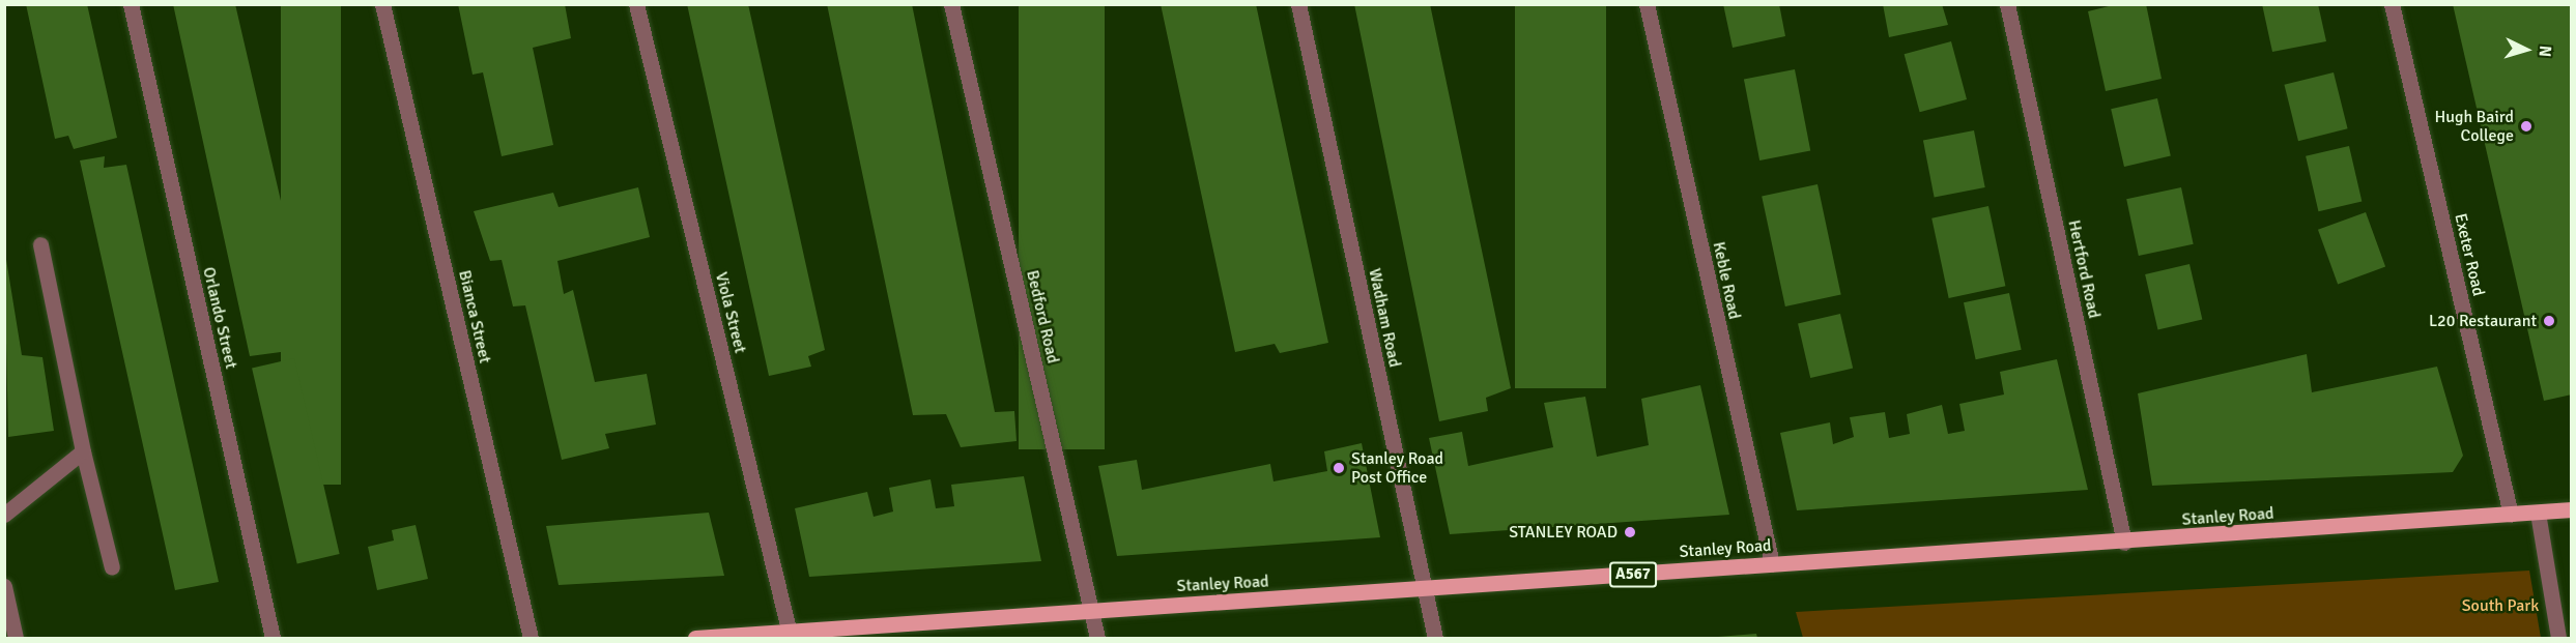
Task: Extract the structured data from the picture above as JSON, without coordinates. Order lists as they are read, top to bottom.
{
  "streets": {
    "main road": ["Stanley Road", "A567"],
    "street": [
      "Exeter Road",
      "Hertford Road",
      "Keble Road",
      "Viola Street",
      "Bianca Street",
      "Bedford Road",
      "Orlando Street",
      "Wadham Road"
    ]
  },
  "crossings": [
    ["Exeter Road", "Stanley Road"],
    ["Hertford Road", "Stanley Road"],
    ["Keble Road", "Stanley Road"],
    ["Viola Street", "Stanley Road"],
    ["Bedford Road", "Stanley Road"],
    ["Wadham Road", "Stanley Road"]
  ],
  "parks": ["South Park"],
  "places": [
    "Hugh Baird College",
    "L20 Restaurant",
    "Stanley Road Post Office",
    "STANLEY ROAD"
  ],
  "north": "right"
}
